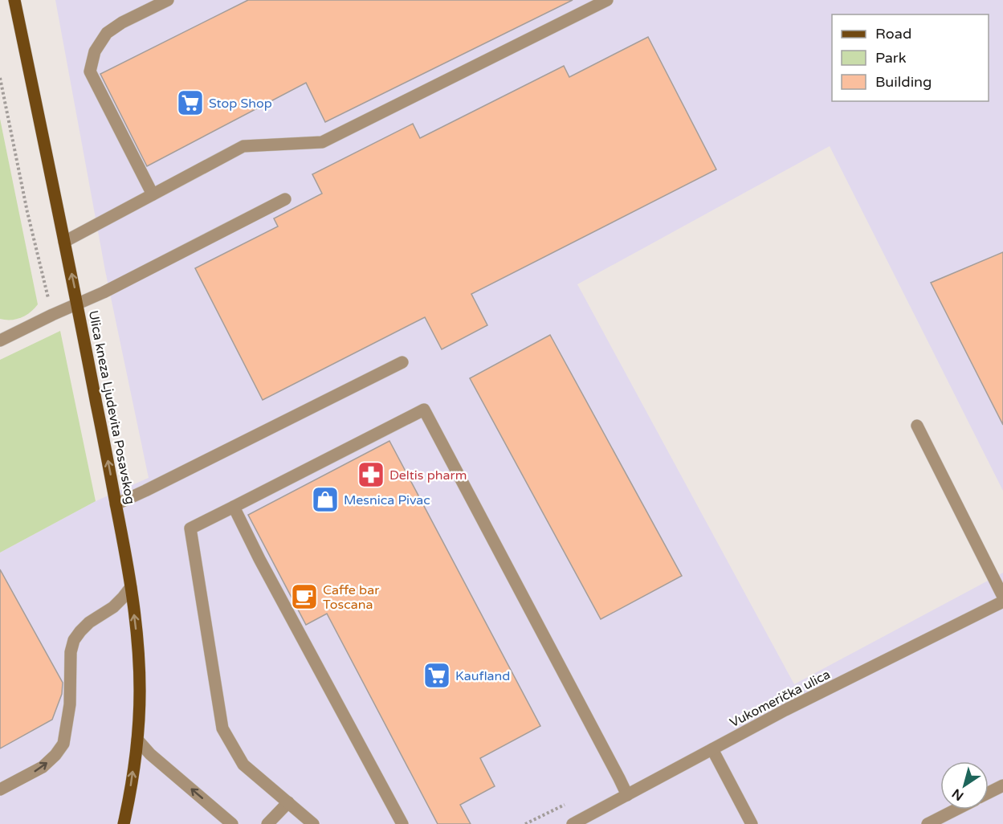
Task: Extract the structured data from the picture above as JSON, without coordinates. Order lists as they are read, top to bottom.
{
  "streets": {
    "main road": ["Ulica kneza Ljudevita Posavskog"],
    "street": ["Vukomerička ulica"]
  },
  "one_way": ["Ulica kneza Ljudevita Posavskog"],
  "places": {
    "supermarket": ["Stop Shop", "Kaufland"],
    "pharmacy": ["Deltis pharm"],
    "shop": ["Mesnica Pivac"],
    "cafe": ["Caffe bar Toscana"]
  },
  "legend": ["Road", "Park", "Building"],
  "north": "bottom left"
}
